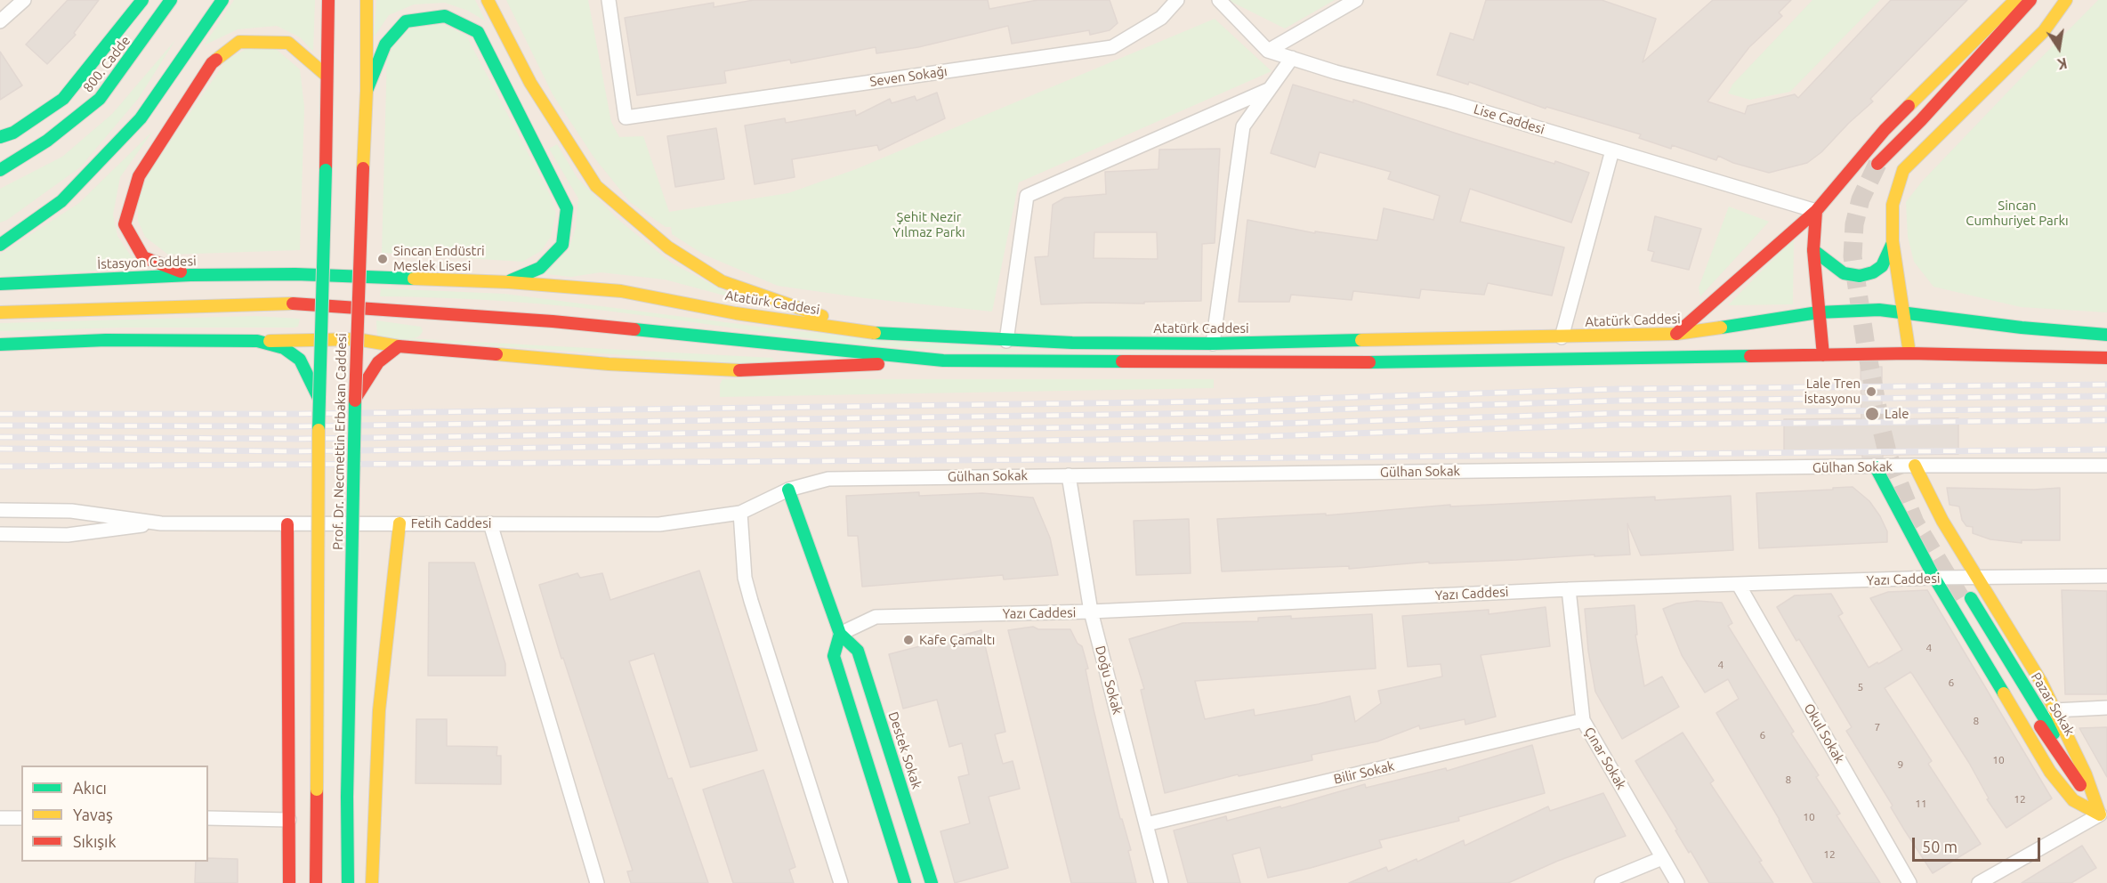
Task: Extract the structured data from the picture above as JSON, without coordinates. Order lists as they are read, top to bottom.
{
  "streets": {
    "main road": [
      "800. Cadde",
      "İstasyon Caddesi",
      "Atatürk Caddesi",
      "Prof. Dr. Necmettin Erbakan Caddesi",
      "Pazar Sokak",
      "Destek Sokak"
    ],
    "street": [
      "Seven Sokağı",
      "Lise Caddesi",
      "Gülhan Sokak",
      "Fetih Caddesi",
      "Yazı Caddesi",
      "Doğu Sokak",
      "Okul Sokak",
      "Çınar Sokak",
      "Bilir Sokak"
    ]
  },
  "crossings": [
    ["İstasyon Caddesi", "Atatürk Caddesi"],
    ["Gülhan Sokak", "Fetih Caddesi"],
    ["Gülhan Sokak", "Doğu Sokak"],
    ["Gülhan Sokak", "Destek Sokak"],
    ["Yazı Caddesi", "Doğu Sokak"],
    ["Yazı Caddesi", "Okul Sokak"],
    ["Yazı Caddesi", "Destek Sokak"],
    ["Yazı Caddesi", "Çınar Sokak"],
    ["Doğu Sokak", "Bilir Sokak"],
    ["Çınar Sokak", "Bilir Sokak"]
  ],
  "parks": ["Sincan Cumhuriyet Parkı", "Şehit Nezir Yılmaz Parkı"],
  "places": [
    "Sincan Endüstri Meslek Lisesi",
    "Lale Tren İstasyonu",
    "Lale",
    "Kafe Çamaltı"
  ],
  "house_numbers": [
    "4",
    "4",
    "6",
    "5",
    "8",
    "7",
    "6",
    "10",
    "9",
    "8",
    "12",
    "11",
    "10",
    "12"
  ],
  "legend": ["Akıcı", "Yavaş", "Sıkışık"],
  "scale_bar": "50 m",
  "north": "bottom"
}
